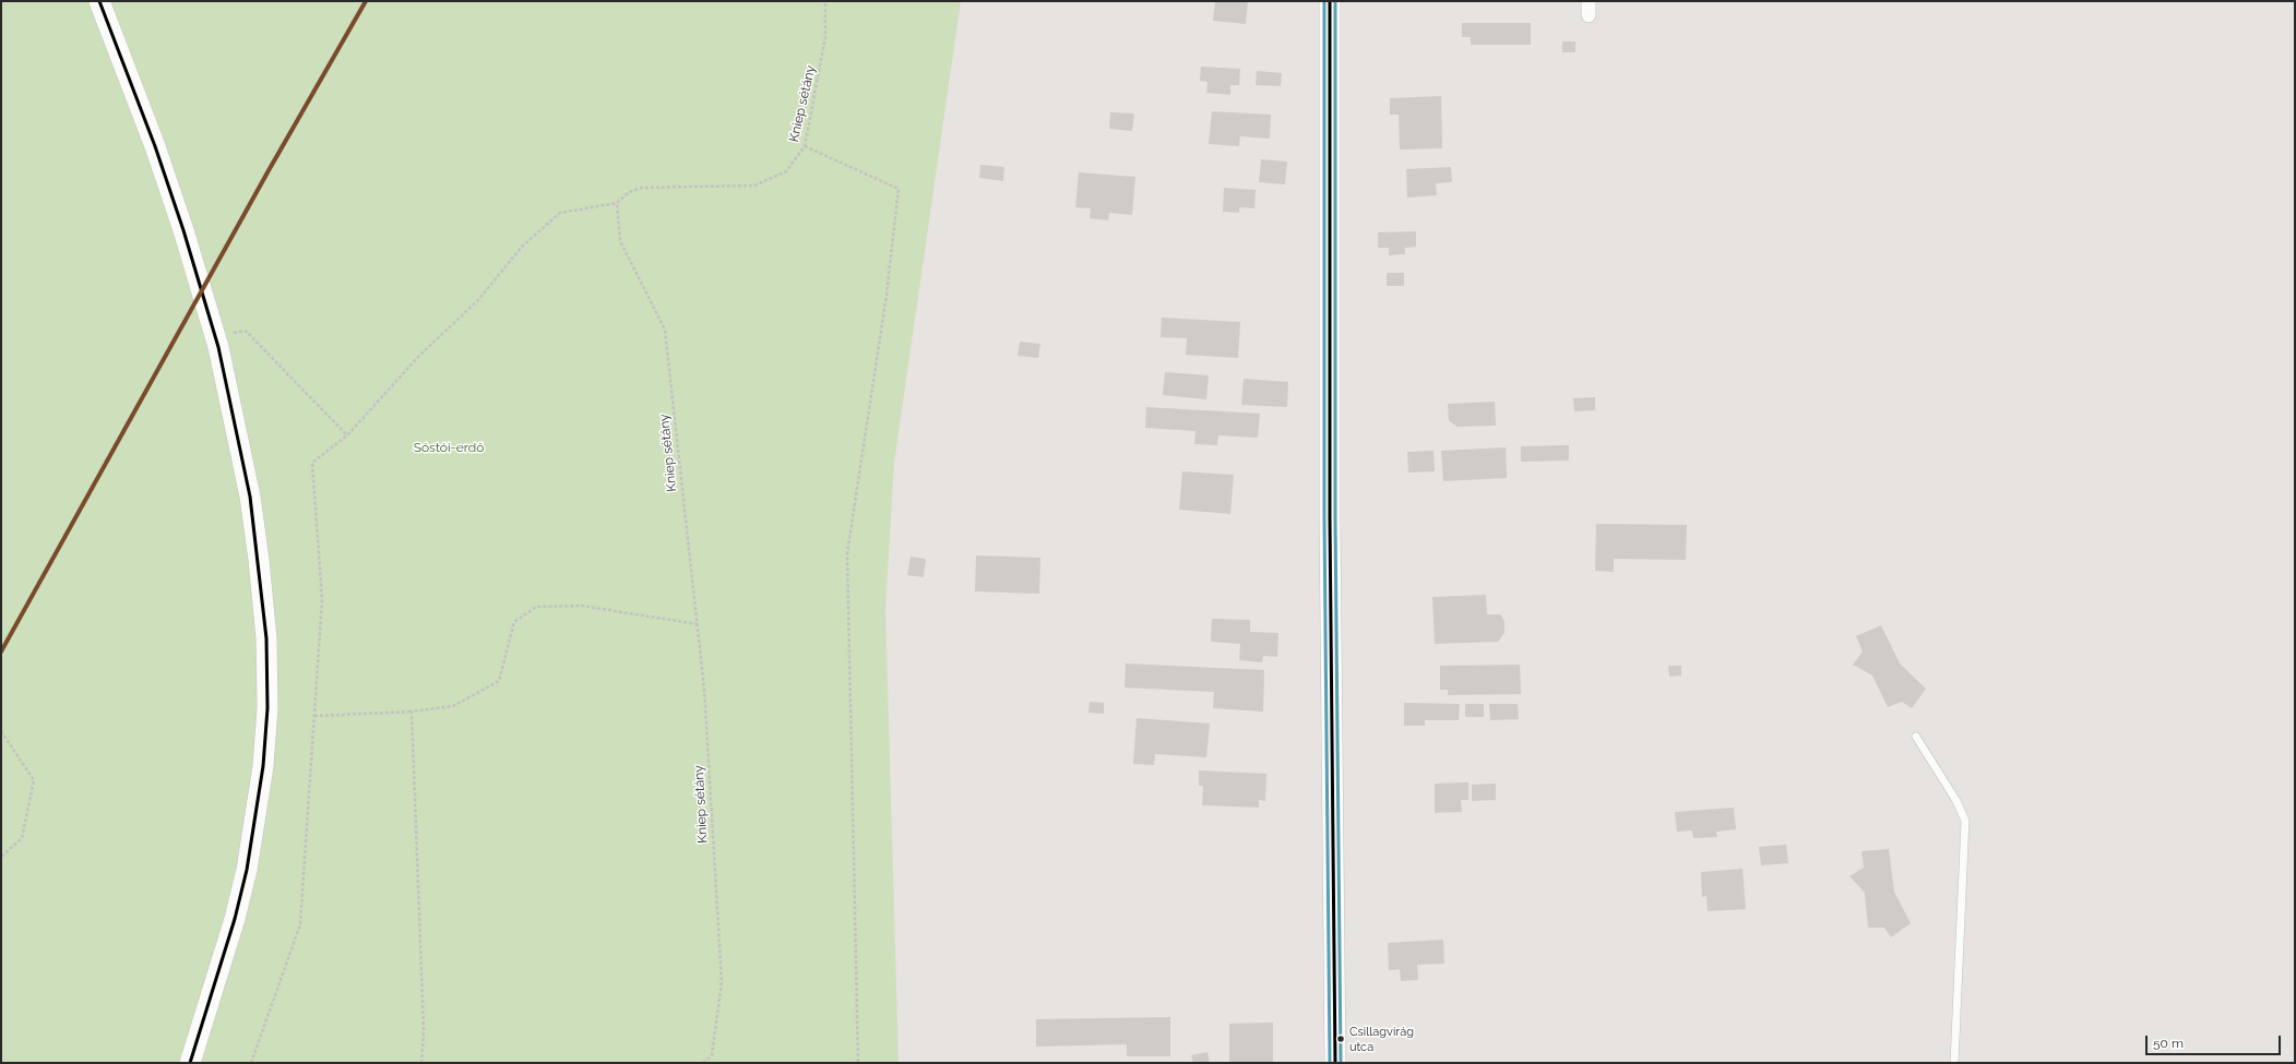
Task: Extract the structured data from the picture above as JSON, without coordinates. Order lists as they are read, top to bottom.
{
  "streets": {
    "path": ["Kniep sétány"]
  },
  "parks": ["Sóstói-erdő"],
  "places": ["Csillagvirág utca"],
  "scale_bar": "50 m"
}
